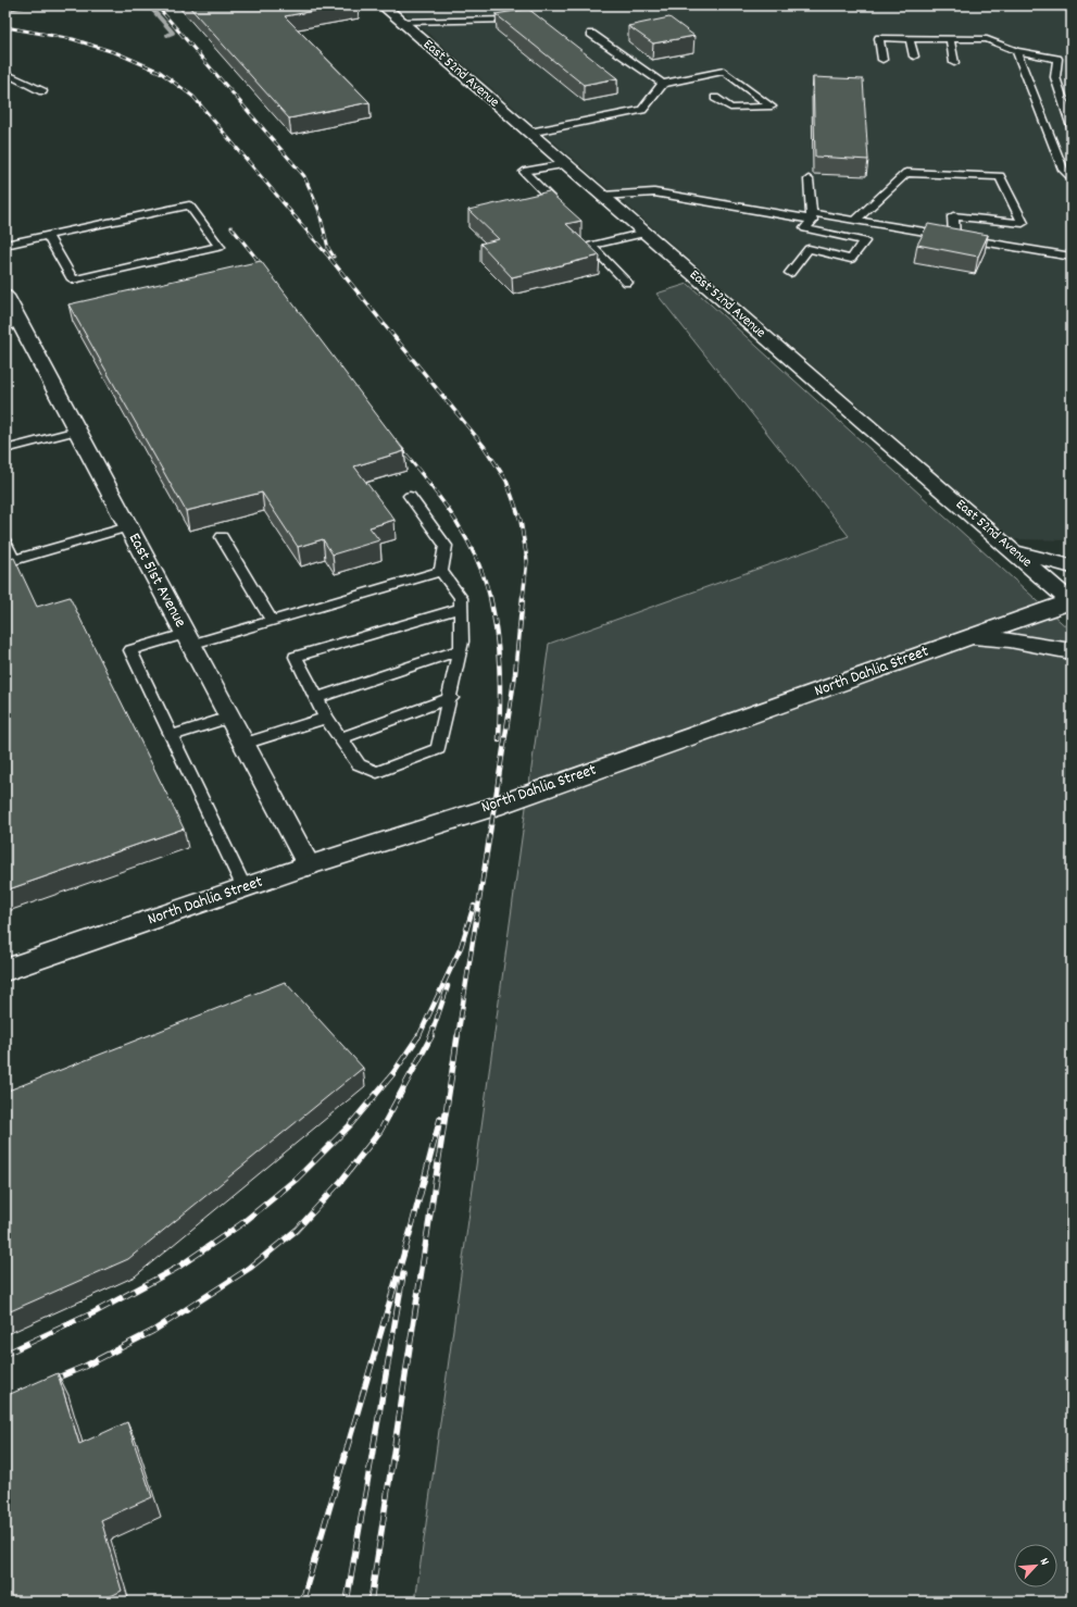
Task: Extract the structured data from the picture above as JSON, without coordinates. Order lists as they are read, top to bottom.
{
  "streets": {
    "street": ["East 52nd Avenue", "East 51st Avenue", "North Dahlia Street"]
  },
  "crossings": [
    ["East 52nd Avenue", "North Dahlia Street"],
    ["East 51st Avenue", "North Dahlia Street"]
  ],
  "north": "top right"
}
